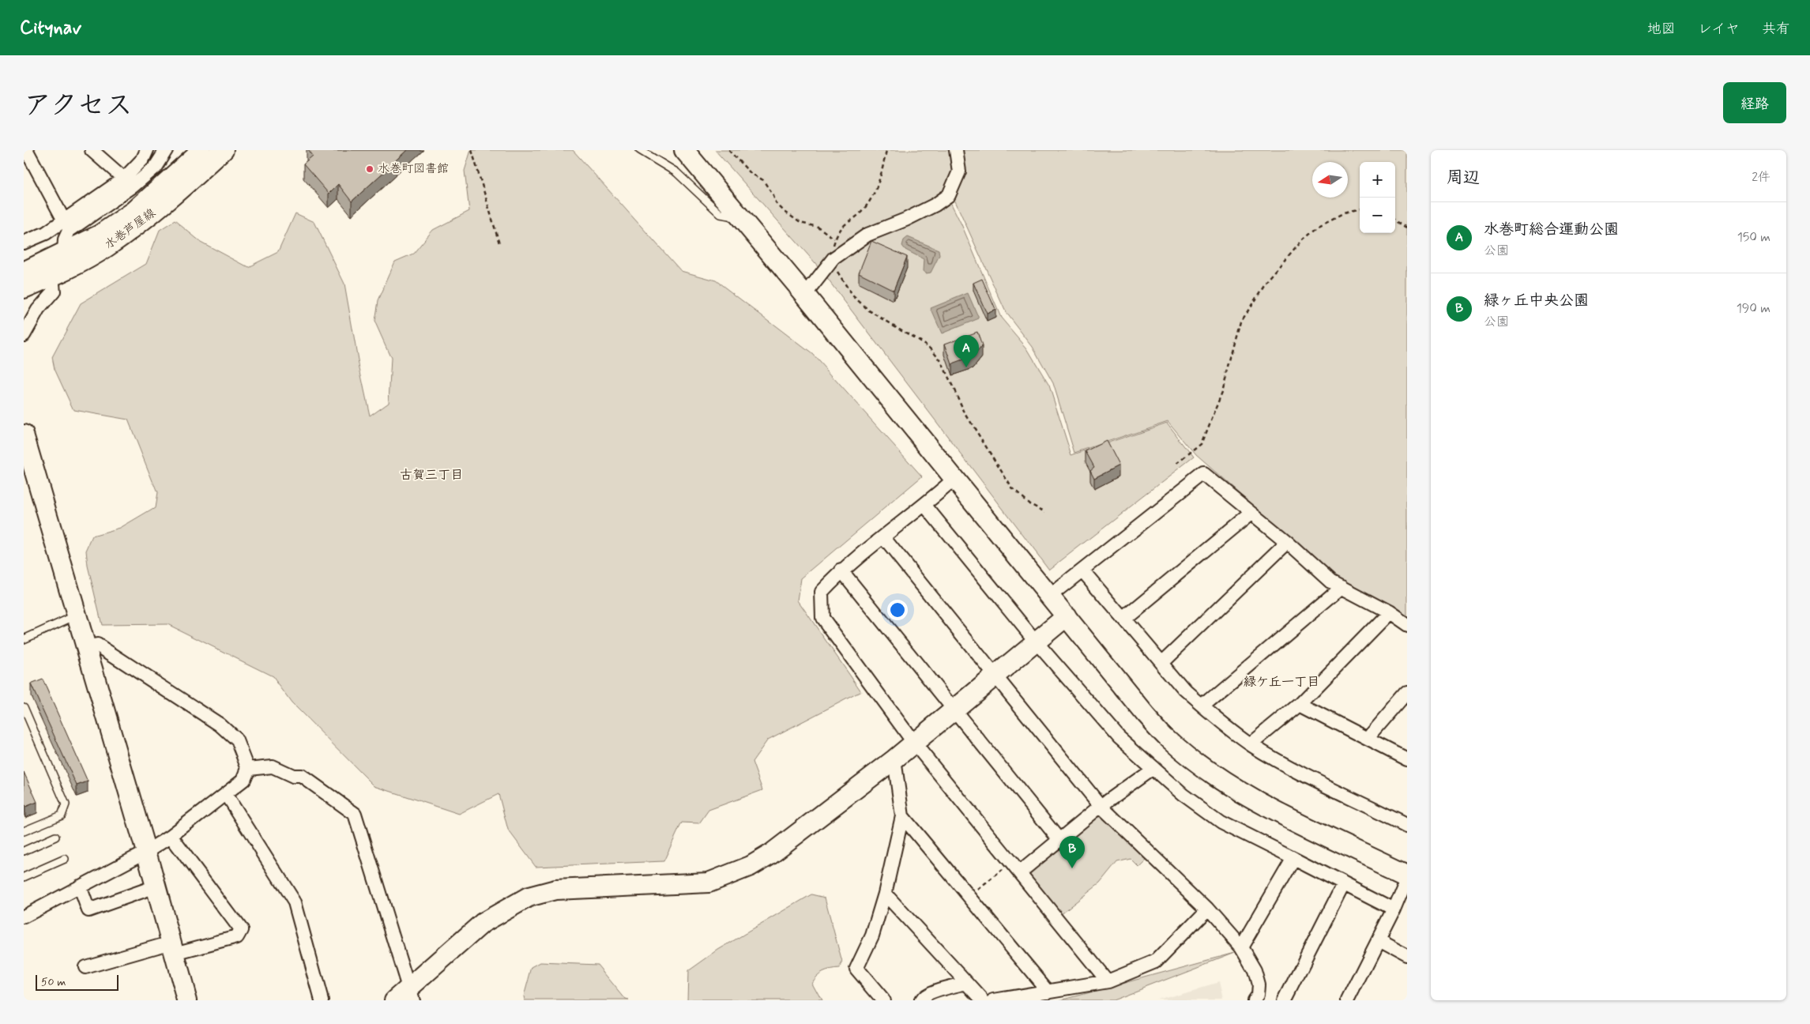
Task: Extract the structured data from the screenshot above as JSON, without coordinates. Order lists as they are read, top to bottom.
{
  "streets": {
    "street": ["水巻芦屋線"]
  },
  "districts": ["古賀三丁目", "緑ケ丘一丁目"],
  "places": ["水巻町図書館"],
  "scale_bar": "50 m",
  "north": "left",
  "page": {
    "header": "Citynav",
    "nav": ["地図", "レイヤ", "共有"],
    "title": "アクセス",
    "buttons": "経路",
    "heading": ["周辺", "2件"],
    "map_buttons": ["+", "−"],
    "list": [
      {
        "mark": "A",
        "name": "水巻町総合運動公園",
        "note": "公園",
        "value": "150 m"
      },
      {
        "mark": "B",
        "name": "緑ヶ丘中央公園",
        "note": "公園",
        "value": "190 m"
      }
    ],
    "pins": ["A", "B"],
    "scale": "50 m"
  }
}
